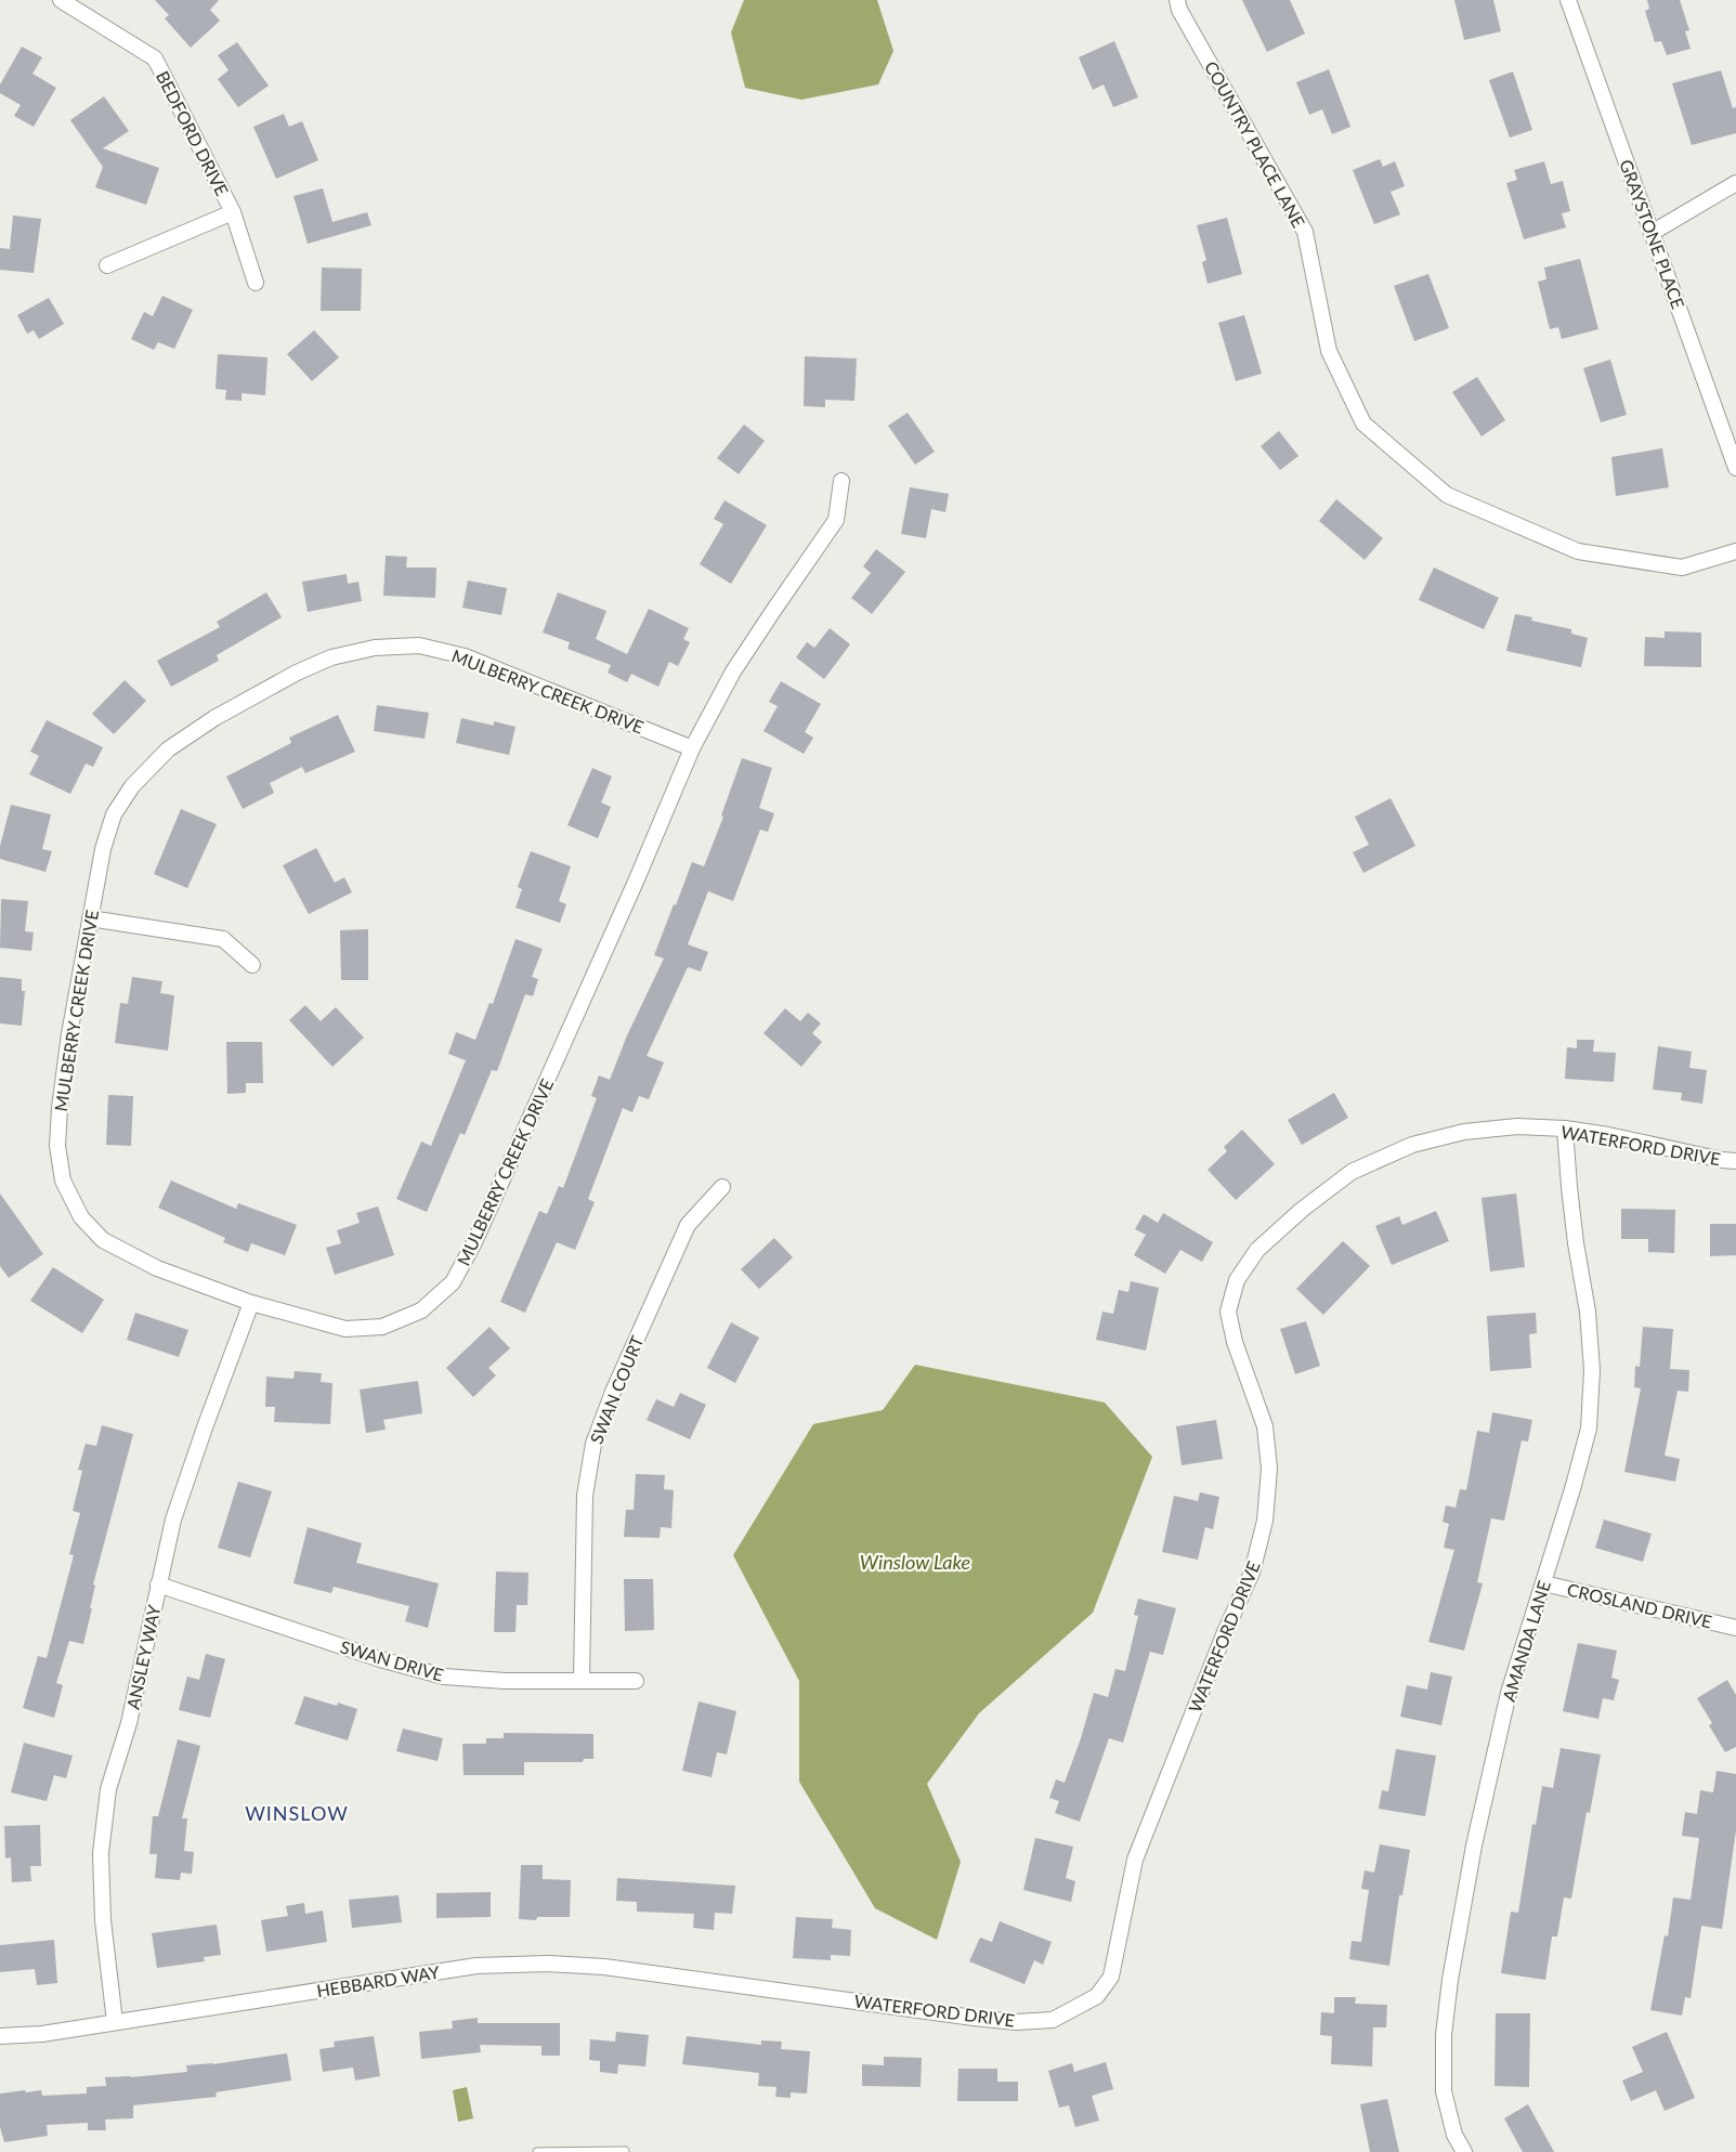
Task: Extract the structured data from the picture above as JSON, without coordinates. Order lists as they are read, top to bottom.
{
  "streets": {
    "street": [
      "BEDFORD DRIVE",
      "COUNTRY PLACE LANE",
      "GRAYSTONE PLACE",
      "MULBERRY CREEK DRIVE",
      "WATERFORD DRIVE",
      "SWAN COURT",
      "CROSLAND DRIVE",
      "AMANDA LANE",
      "ANSLEY WAY",
      "SWAN DRIVE",
      "HEBBARD WAY"
    ]
  },
  "crossings": [
    ["MULBERRY CREEK DRIVE", "ANSLEY WAY"],
    ["WATERFORD DRIVE", "AMANDA LANE"],
    ["WATERFORD DRIVE", "HEBBARD WAY"],
    ["SWAN COURT", "SWAN DRIVE"],
    ["CROSLAND DRIVE", "AMANDA LANE"],
    ["ANSLEY WAY", "SWAN DRIVE"],
    ["ANSLEY WAY", "HEBBARD WAY"]
  ],
  "districts": ["WINSLOW"],
  "water": ["Winslow Lake"]
}
